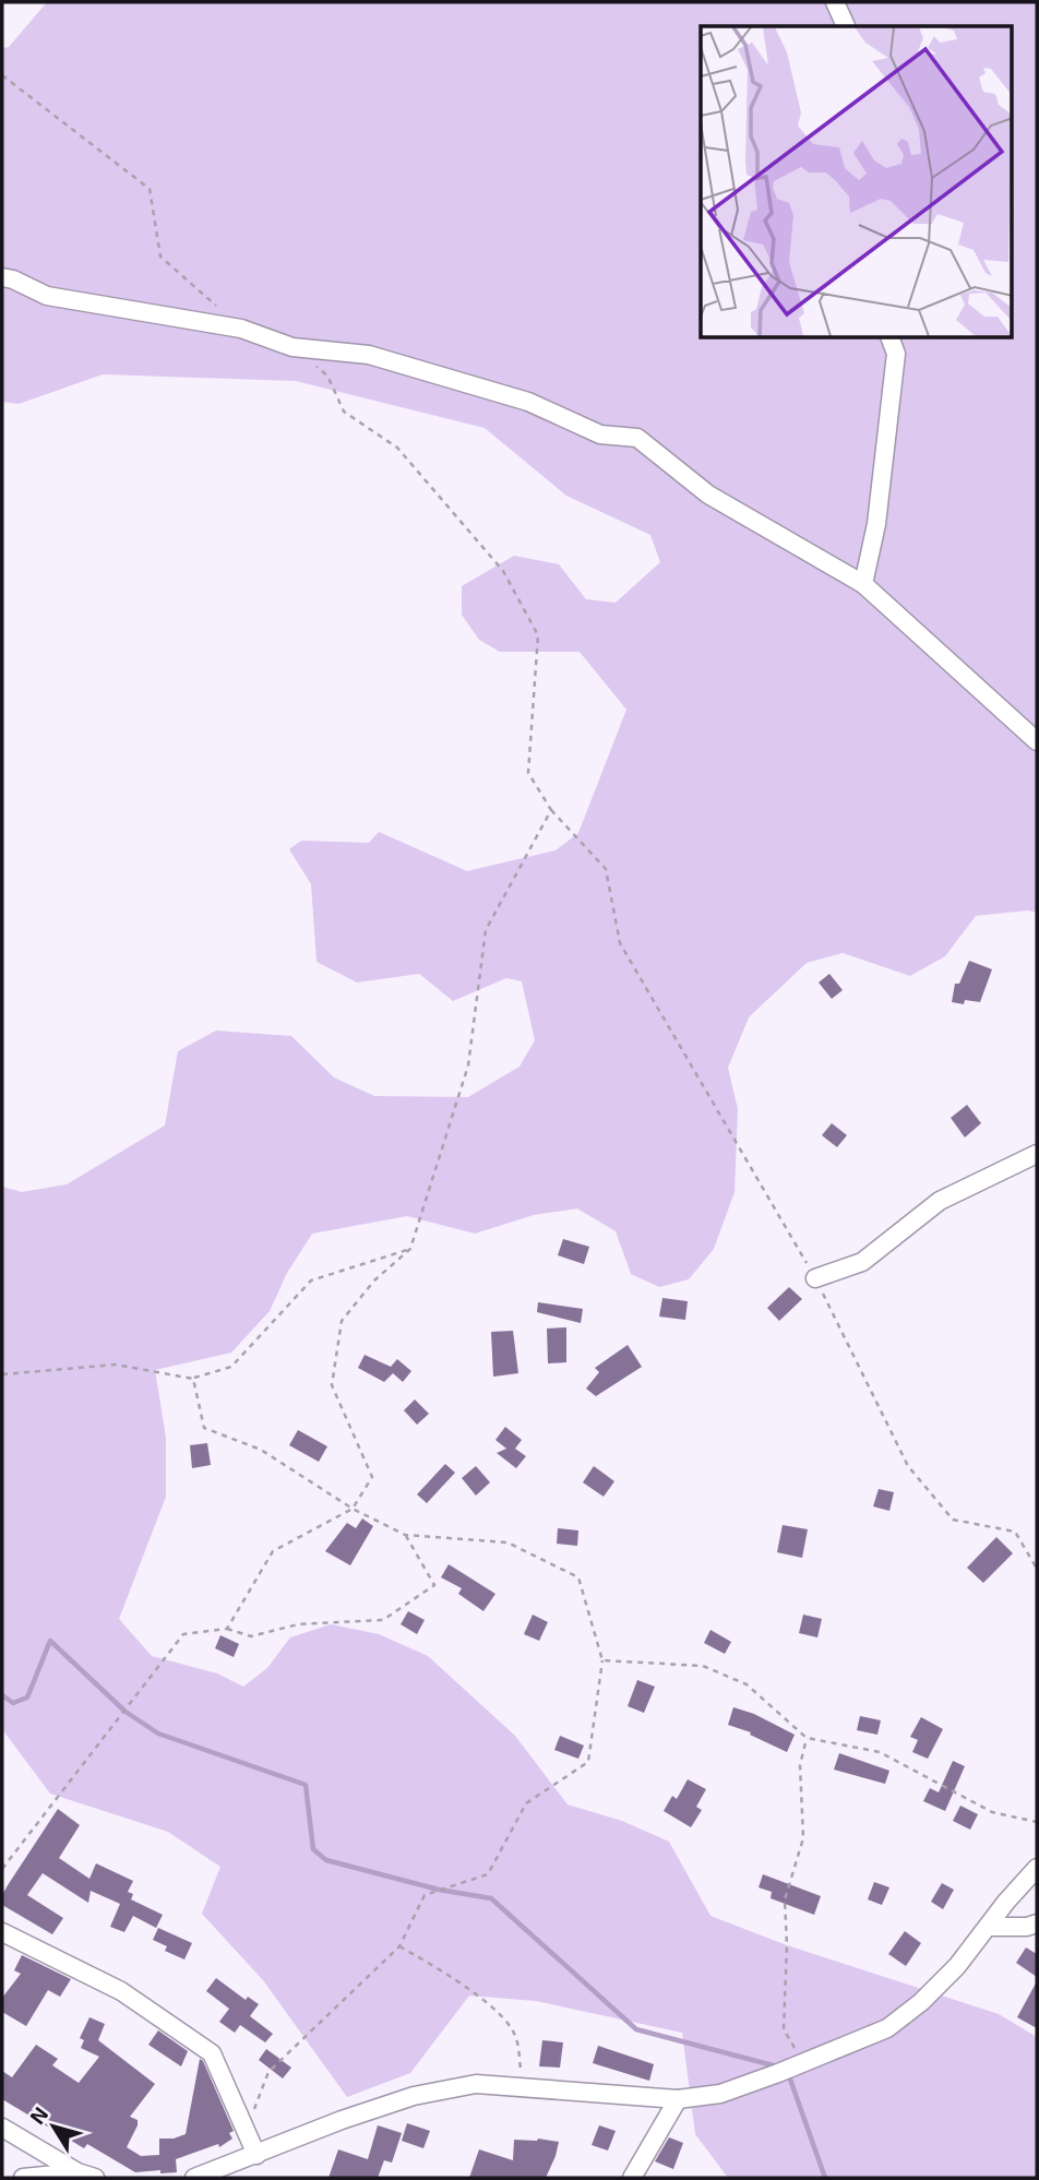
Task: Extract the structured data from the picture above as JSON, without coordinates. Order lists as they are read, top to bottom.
{
  "north": "top left"
}
